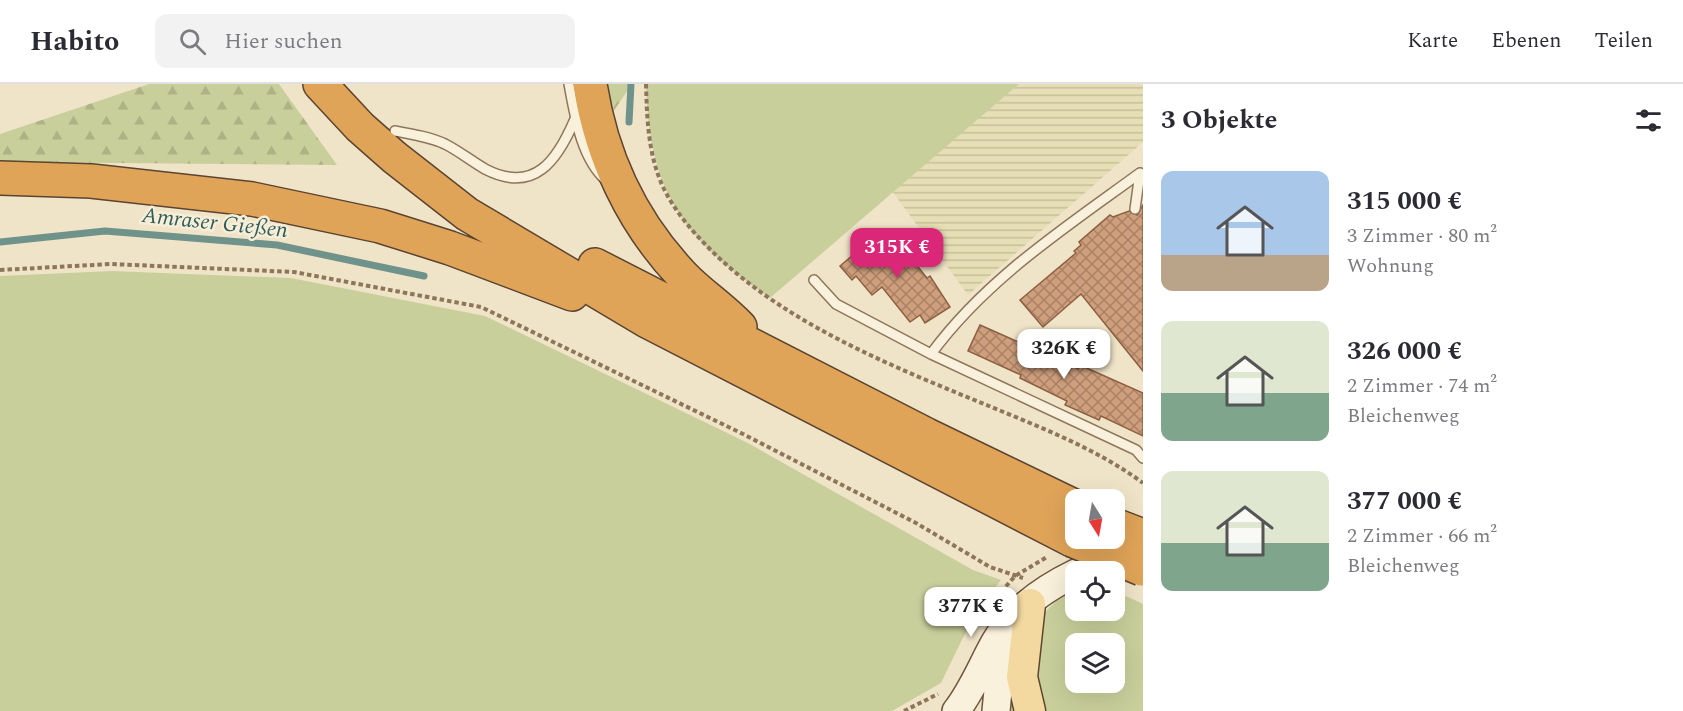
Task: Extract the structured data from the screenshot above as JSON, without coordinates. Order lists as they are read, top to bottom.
{
  "water": ["Amraser Gießen"],
  "north": "bottom",
  "page": {
    "header": "Habito",
    "search": "Hier suchen",
    "nav": ["Karte", "Ebenen", "Teilen"],
    "heading": "3 Objekte",
    "list": [
      {
        "name": "315 000 €",
        "note": "3 Zimmer · 80 m² · Wohnung"
      },
      {
        "name": "326 000 €",
        "note": "2 Zimmer · 74 m² · Bleichenweg"
      },
      {
        "name": "377 000 €",
        "note": "2 Zimmer · 66 m² · Bleichenweg"
      }
    ],
    "price": ["315K €", "326K €", "377K €"]
  }
}
